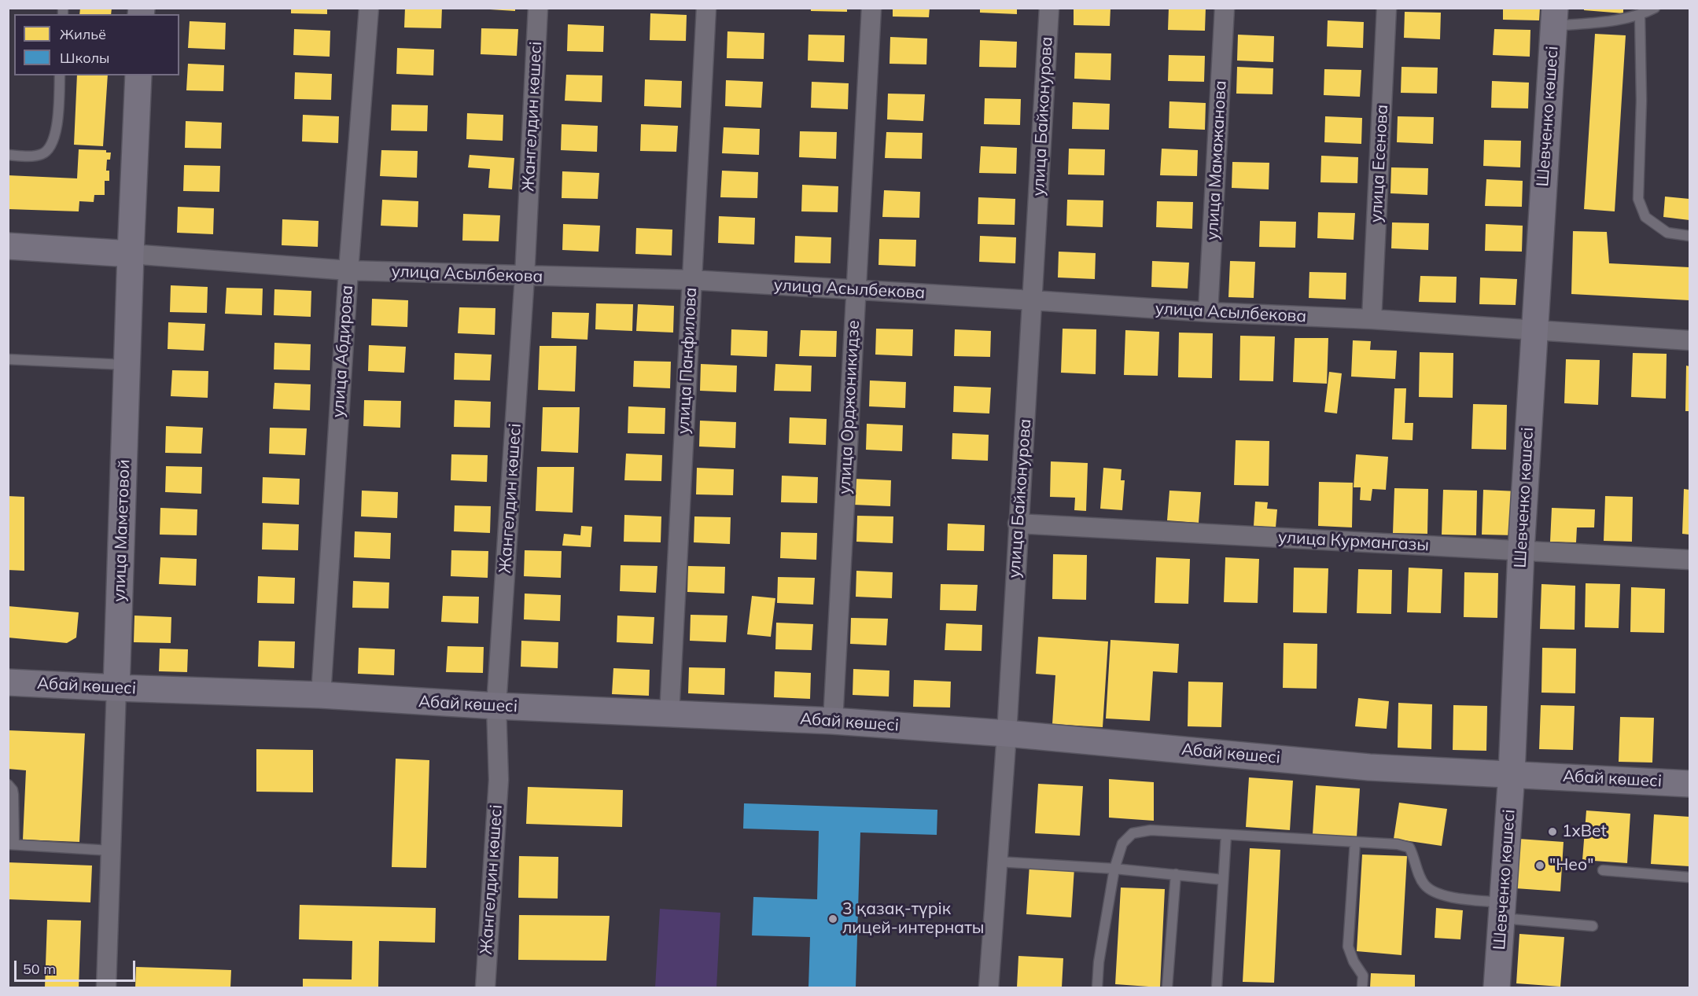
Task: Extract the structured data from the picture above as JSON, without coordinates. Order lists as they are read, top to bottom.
{
  "streets": {
    "street": [
      "Жангелдин көшесі",
      "улица Байконурова",
      "Шевченко көшесі",
      "улица Мамажанова",
      "улица Есенова",
      "улица Асылбекова",
      "улица Абдирова",
      "улица Панфилова",
      "улица Орджоникидзе",
      "улица Маметовой",
      "улица Курмангазы",
      "Абай көшесі"
    ]
  },
  "crossings": [
    ["Жангелдин көшесі", "улица Асылбекова"],
    ["Жангелдин көшесі", "Абай көшесі"],
    ["улица Байконурова", "улица Асылбекова"],
    ["улица Байконурова", "улица Курмангазы"],
    ["улица Байконурова", "Абай көшесі"],
    ["Шевченко көшесі", "улица Асылбекова"],
    ["Шевченко көшесі", "улица Курмангазы"],
    ["Шевченко көшесі", "Абай көшесі"],
    ["улица Мамажанова", "улица Асылбекова"],
    ["улица Есенова", "улица Асылбекова"],
    ["улица Асылбекова", "улица Абдирова"],
    ["улица Асылбекова", "улица Панфилова"],
    ["улица Асылбекова", "улица Орджоникидзе"],
    ["улица Асылбекова", "улица Маметовой"],
    ["улица Абдирова", "Абай көшесі"],
    ["улица Панфилова", "Абай көшесі"],
    ["улица Орджоникидзе", "Абай көшесі"],
    ["улица Маметовой", "Абай көшесі"]
  ],
  "places": ["1xBet", "\"Нео\"", "3 қазақ-түрік лицей-интернаты"],
  "legend": ["Жильё", "Школы"],
  "scale_bar": "50 m"
}
